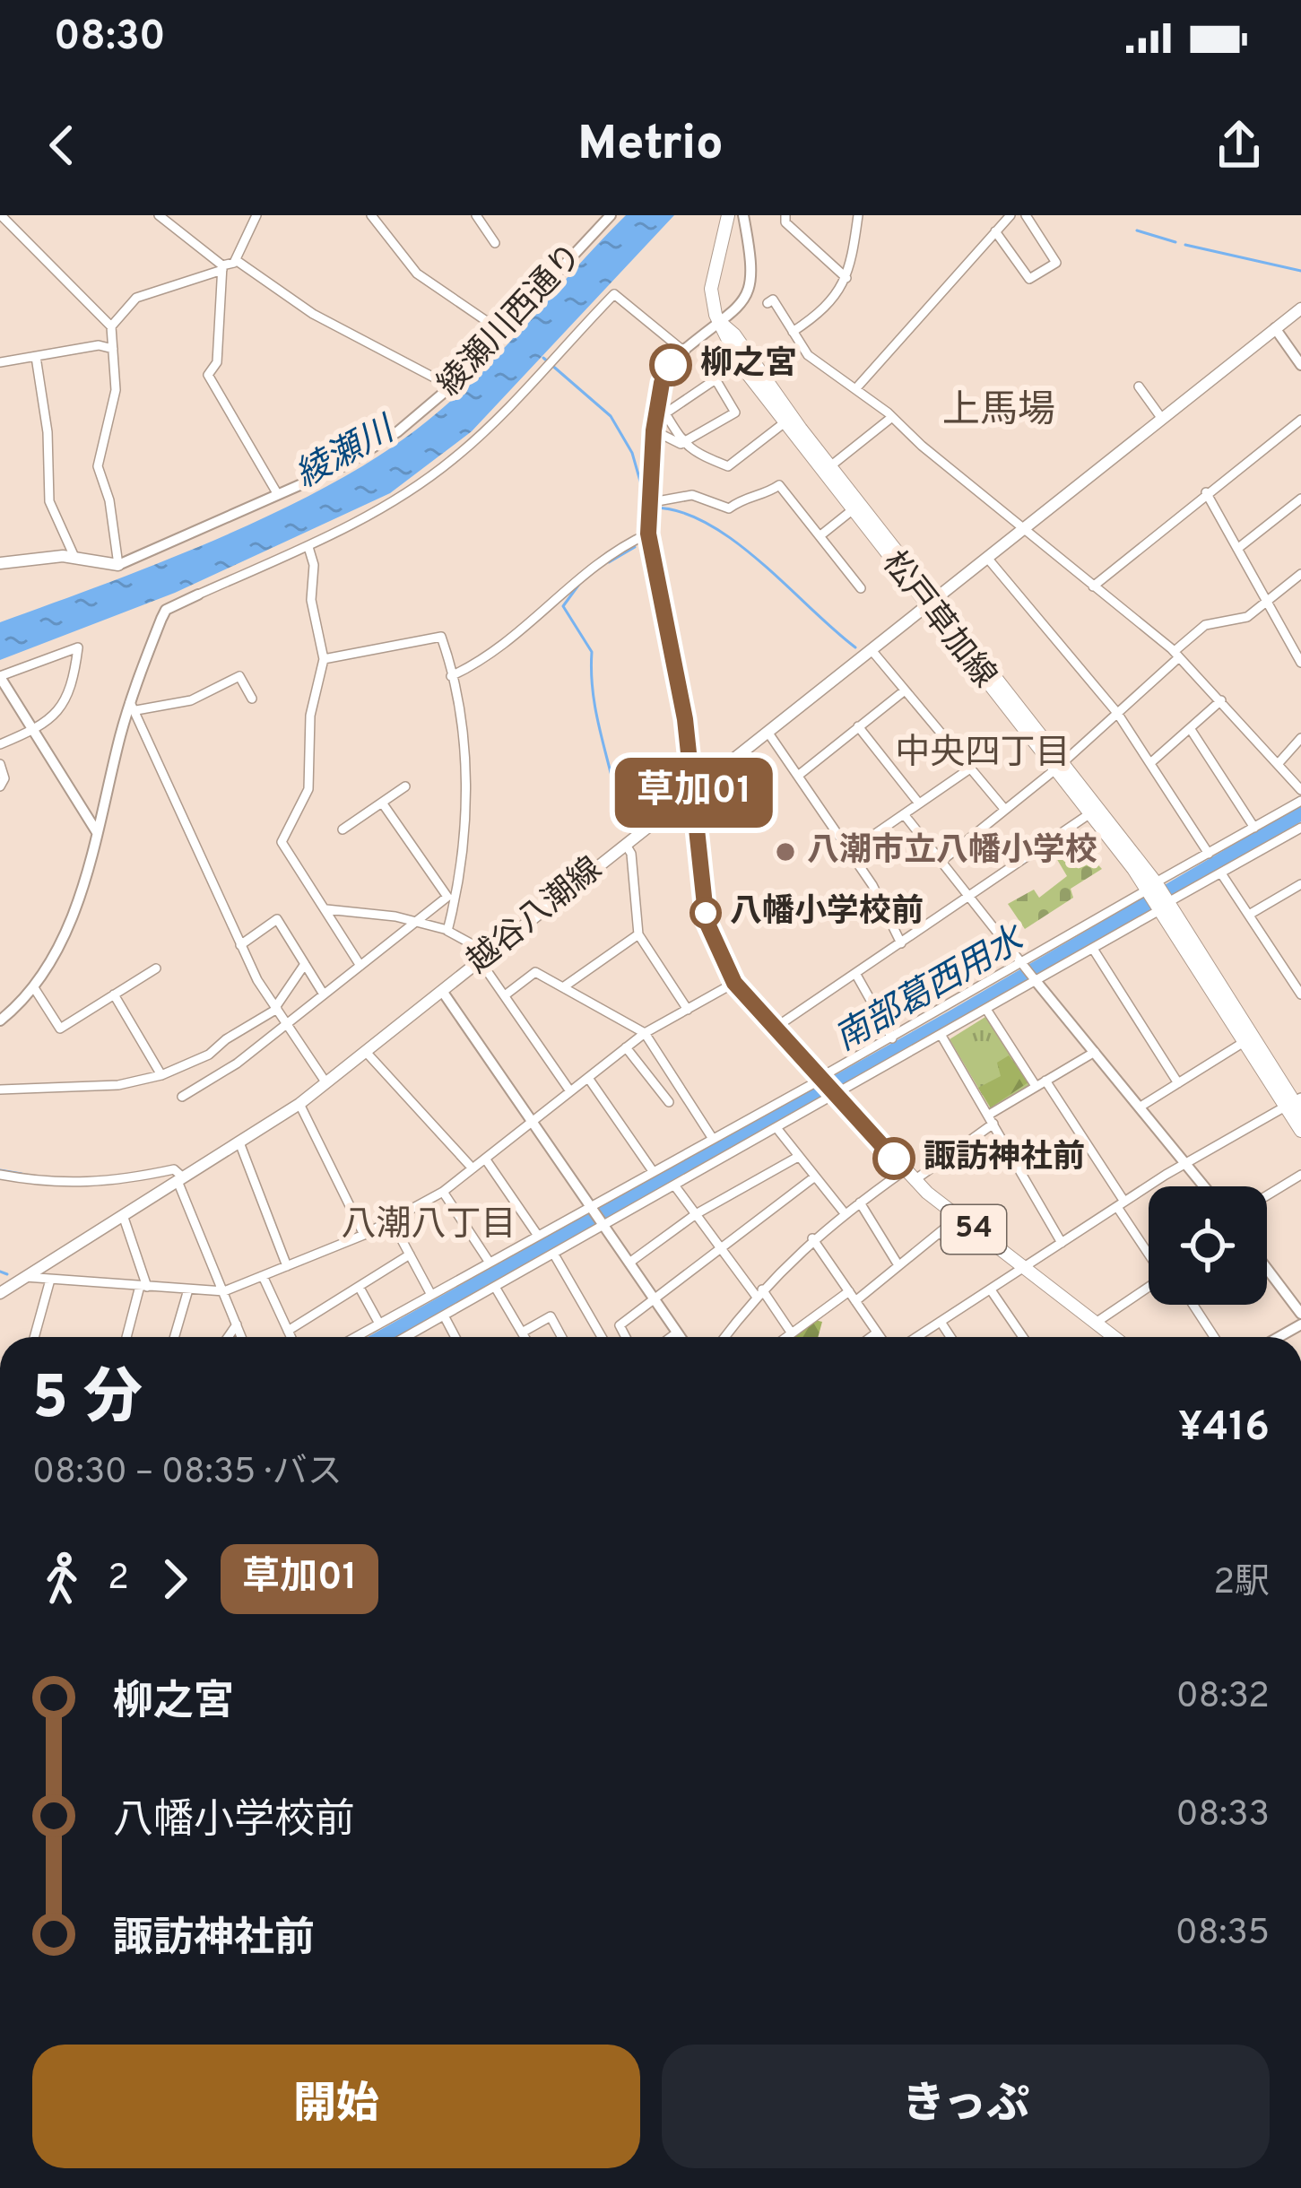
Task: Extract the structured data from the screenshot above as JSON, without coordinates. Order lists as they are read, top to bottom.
{
  "streets": {
    "main road": ["松戸草加線", "越谷八潮線", "54"],
    "street": ["綾瀬川西通り"]
  },
  "crossings": [
    ["松戸草加線", "越谷八潮線"],
    ["越谷八潮線", "54"]
  ],
  "districts": ["上馬場", "中央四丁目", "八潮八丁目"],
  "water": ["綾瀬川", "南部葛西用水"],
  "places": [
    "柳之宮",
    "八潮市立八幡小学校",
    "八幡小学校前",
    "諏訪神社前"
  ],
  "lines": ["bus line 草加01"],
  "page": {
    "status": "08:30",
    "header": "Metrio",
    "on_map": "草加01",
    "heading": ["5 分", "08:30 – 08:35 · バス", "¥416"],
    "legs": ["2", "草加01", "2駅"],
    "list": [
      {
        "name": "柳之宮",
        "value": "08:32"
      },
      {
        "name": "八幡小学校前",
        "value": "08:33"
      },
      {
        "name": "諏訪神社前",
        "value": "08:35"
      }
    ],
    "buttons": ["開始", "きっぷ"]
  }
}
